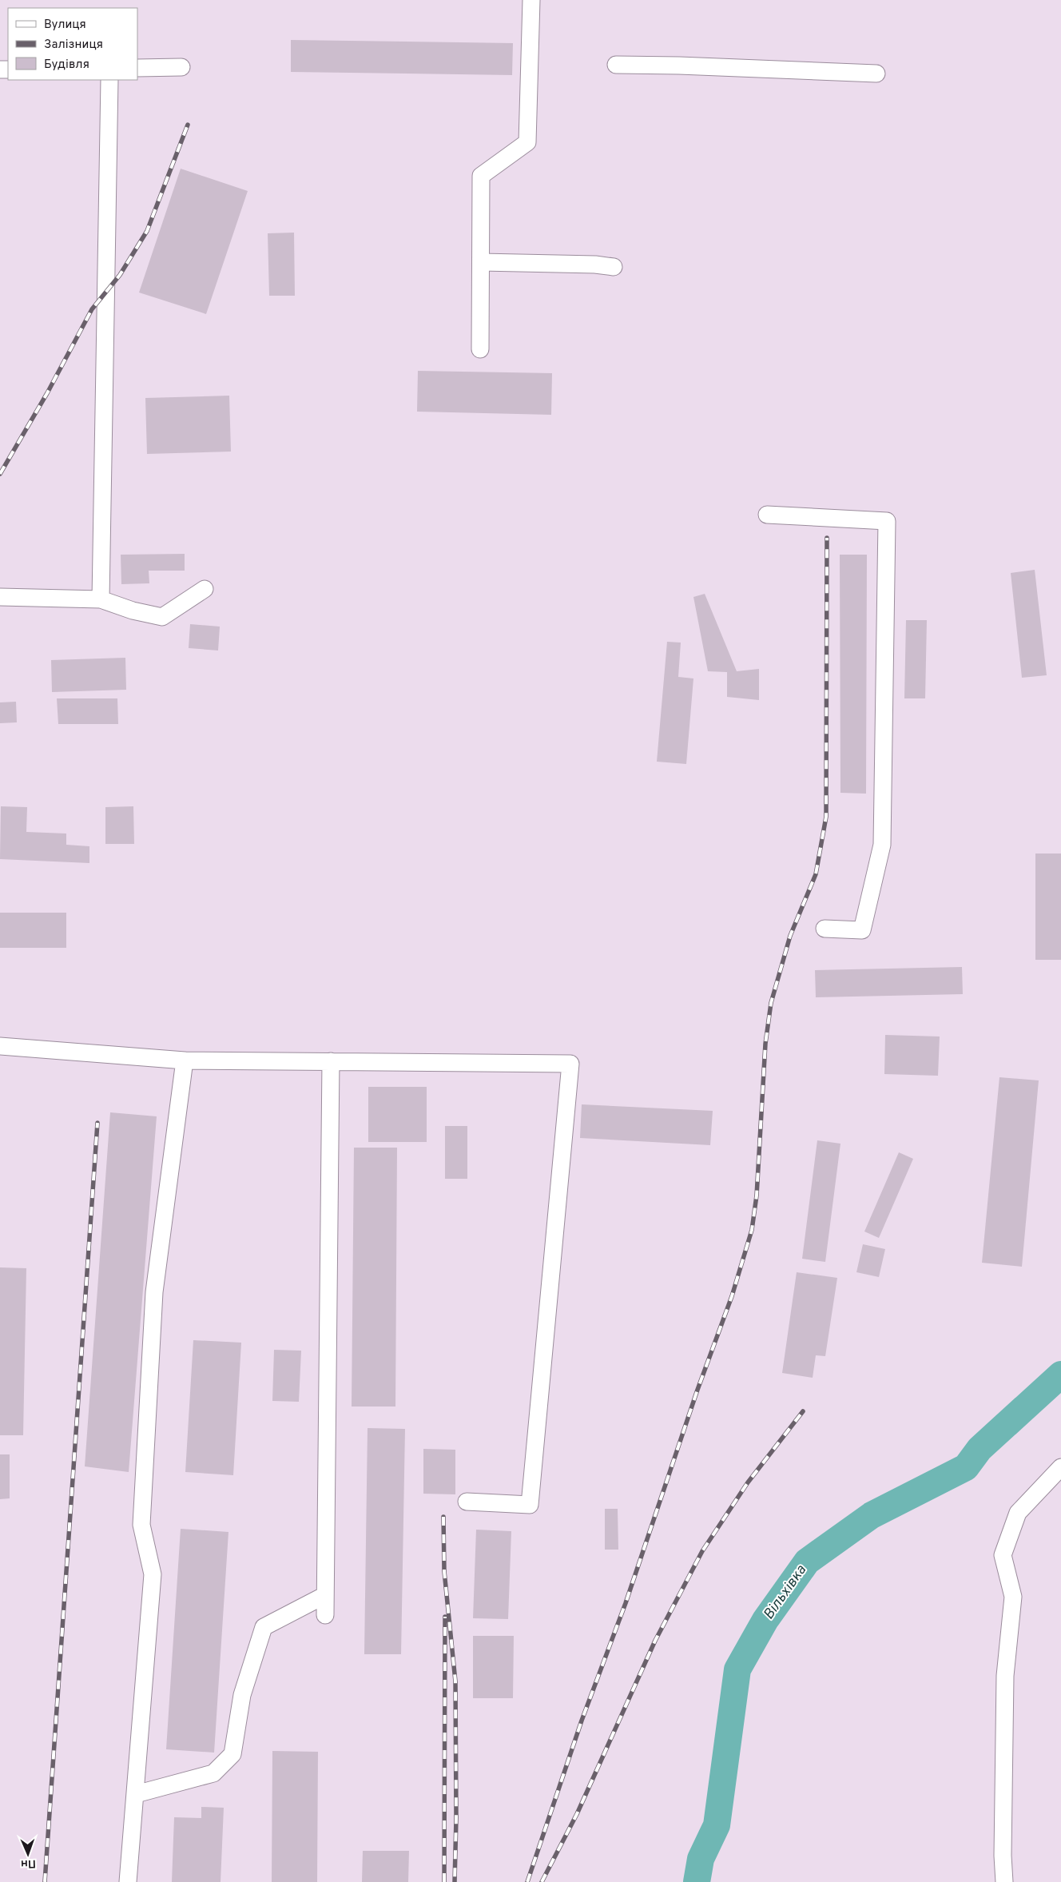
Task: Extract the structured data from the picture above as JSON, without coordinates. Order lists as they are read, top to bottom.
{
  "water": ["Вільхівка"],
  "legend": ["Вулиця", "Залізниця", "Будівля"],
  "north": "bottom"
}
